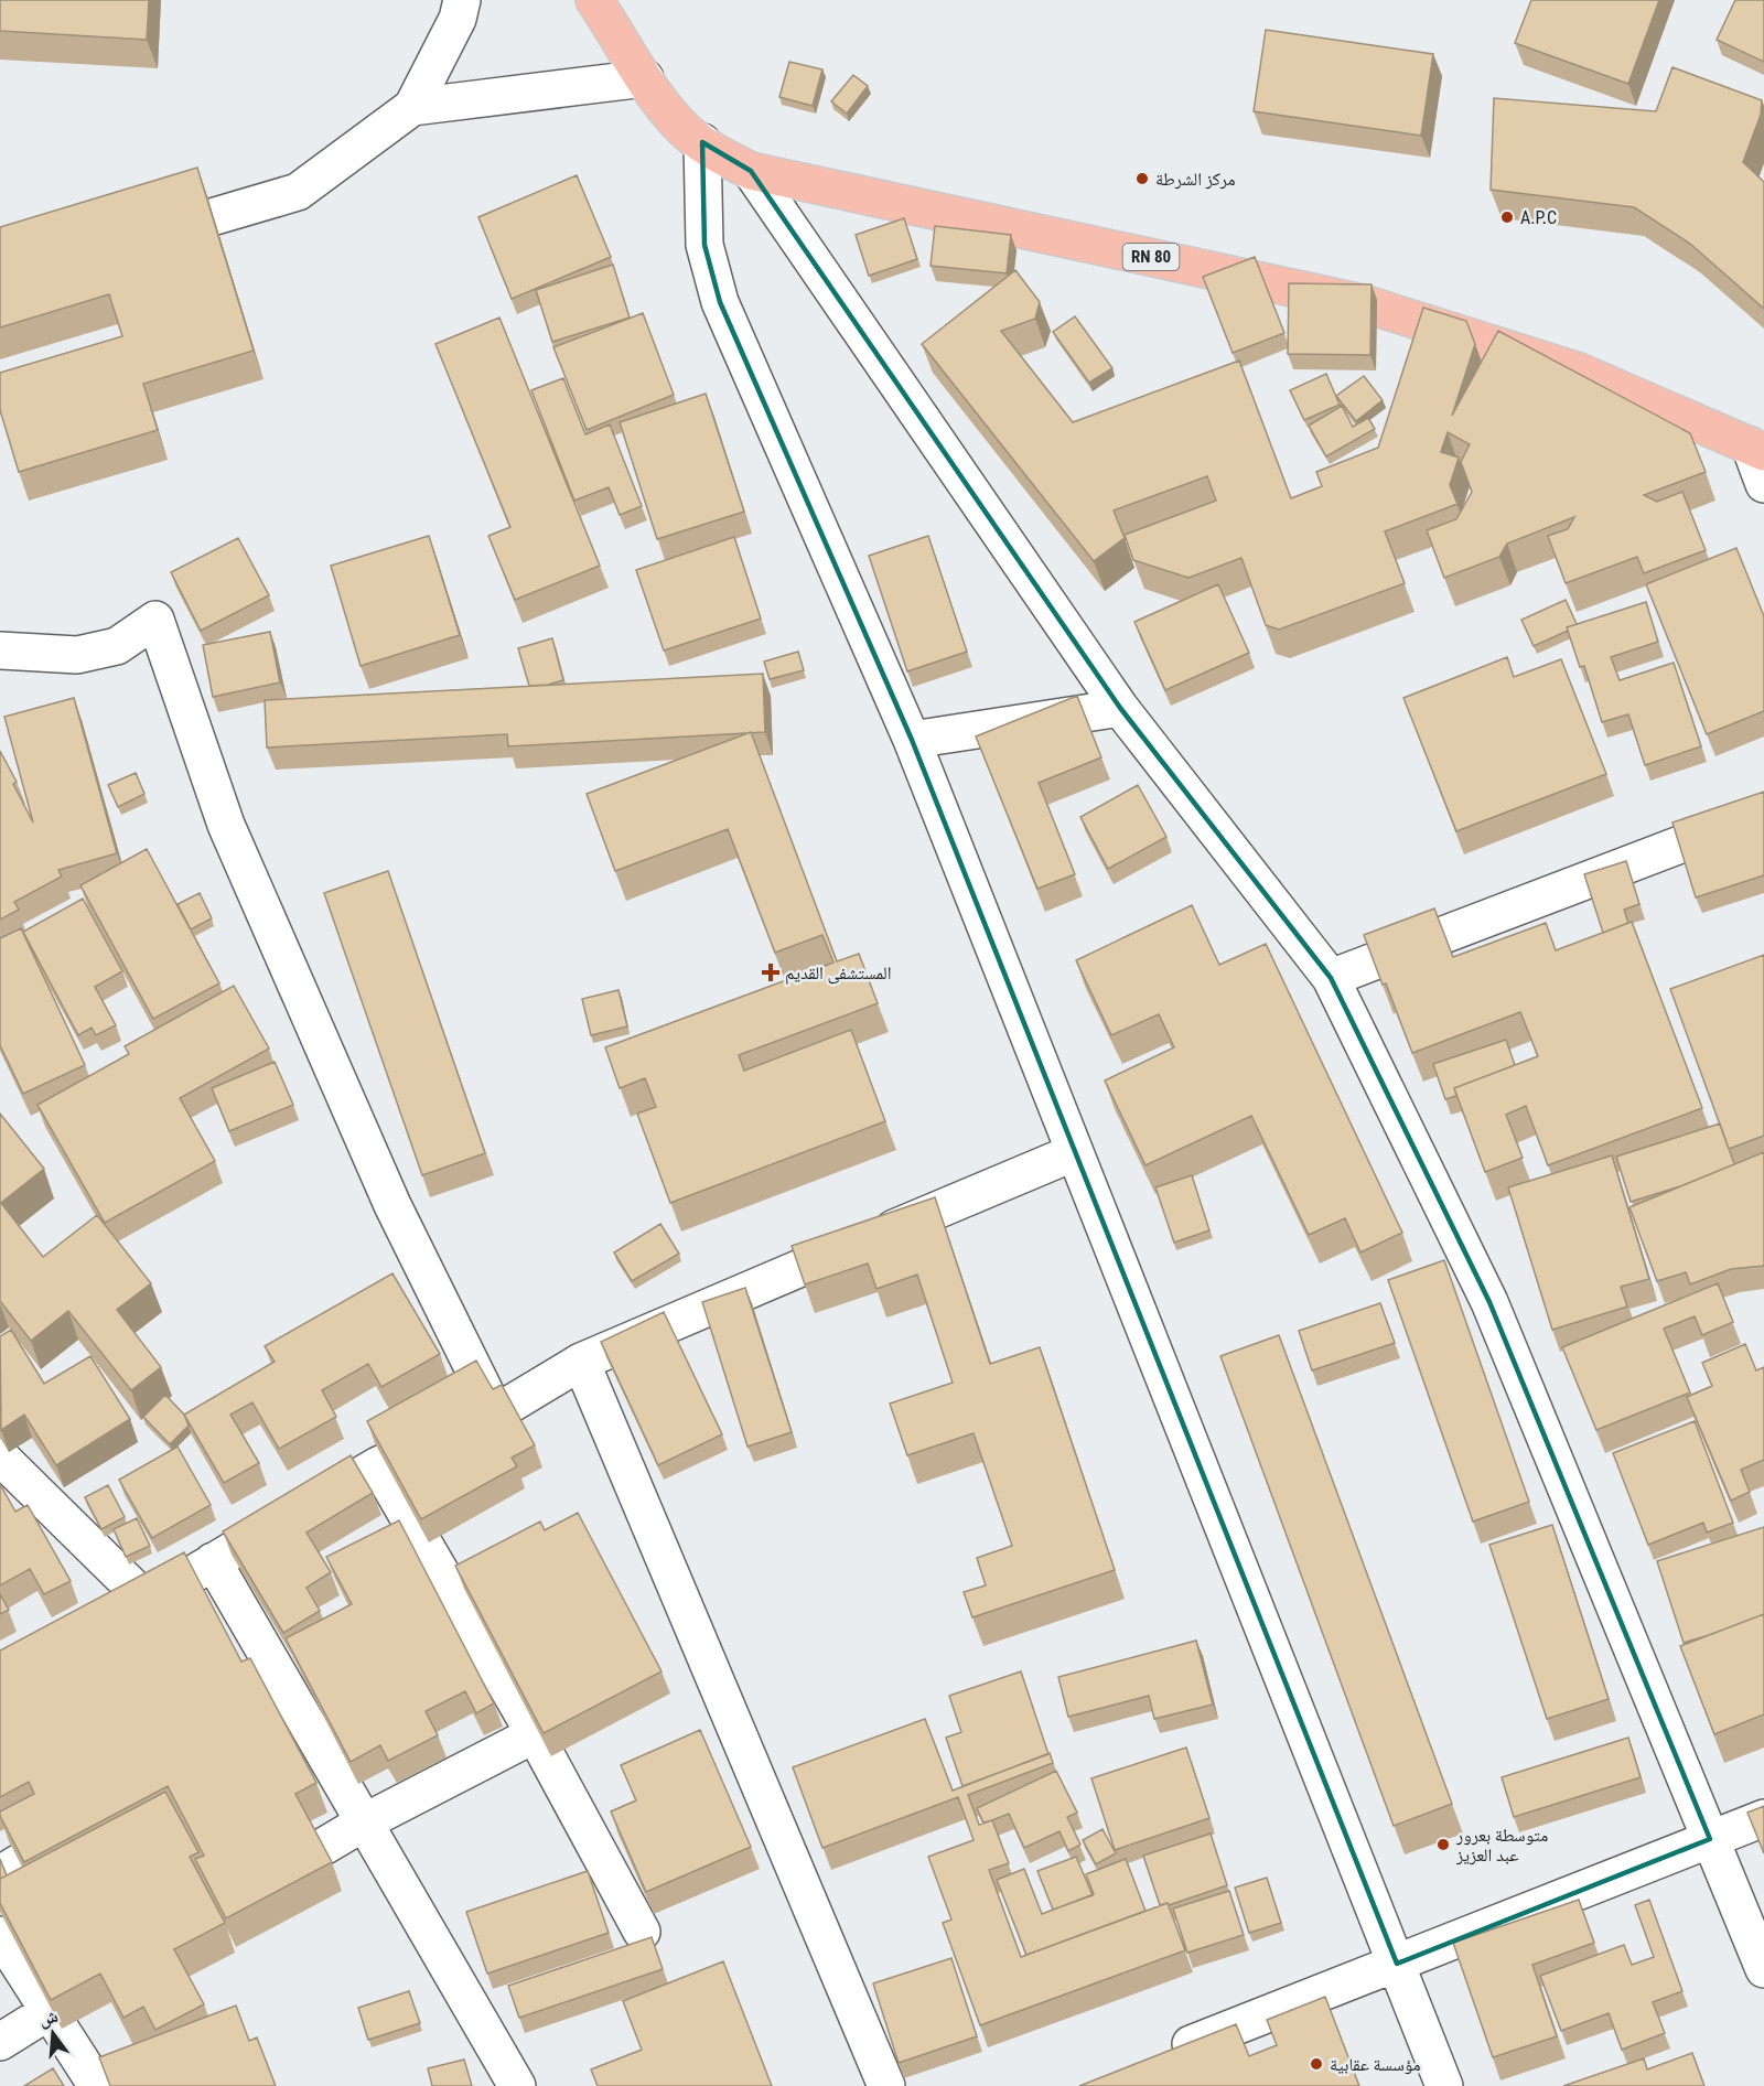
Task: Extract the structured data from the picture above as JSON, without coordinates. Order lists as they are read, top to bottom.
{
  "streets": {
    "main road": ["RN 80"]
  },
  "places": {
    "other": [
      "مركز الشرطة",
      "A.P.C",
      "متوسطة بعرور عبد العزيز",
      "مؤسسة عقابية"
    ],
    "health": ["المستشفى القديم"]
  },
  "north": "top"
}
